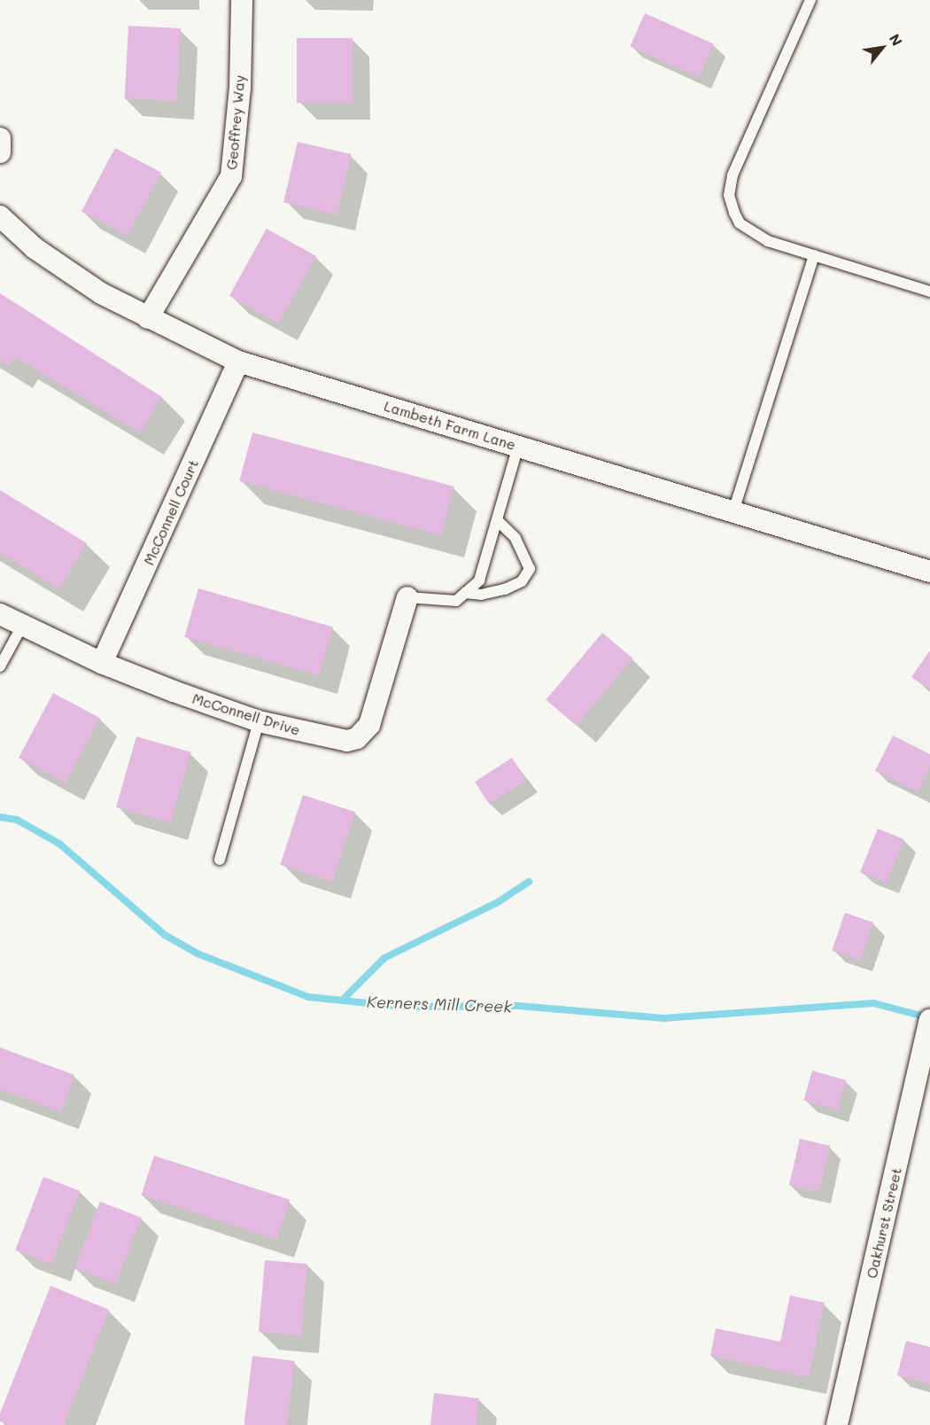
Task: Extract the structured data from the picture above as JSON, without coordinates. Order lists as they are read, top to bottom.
{
  "streets": {
    "street": [
      "Geoffrey Way",
      "Lambeth Farm Lane",
      "McConnell Court",
      "McConnell Drive",
      "Oakhurst Street"
    ]
  },
  "crossings": [
    ["Geoffrey Way", "Lambeth Farm Lane"],
    ["Lambeth Farm Lane", "McConnell Court"],
    ["McConnell Court", "McConnell Drive"]
  ],
  "water": ["Kerners Mill Creek"],
  "north": "top right"
}
